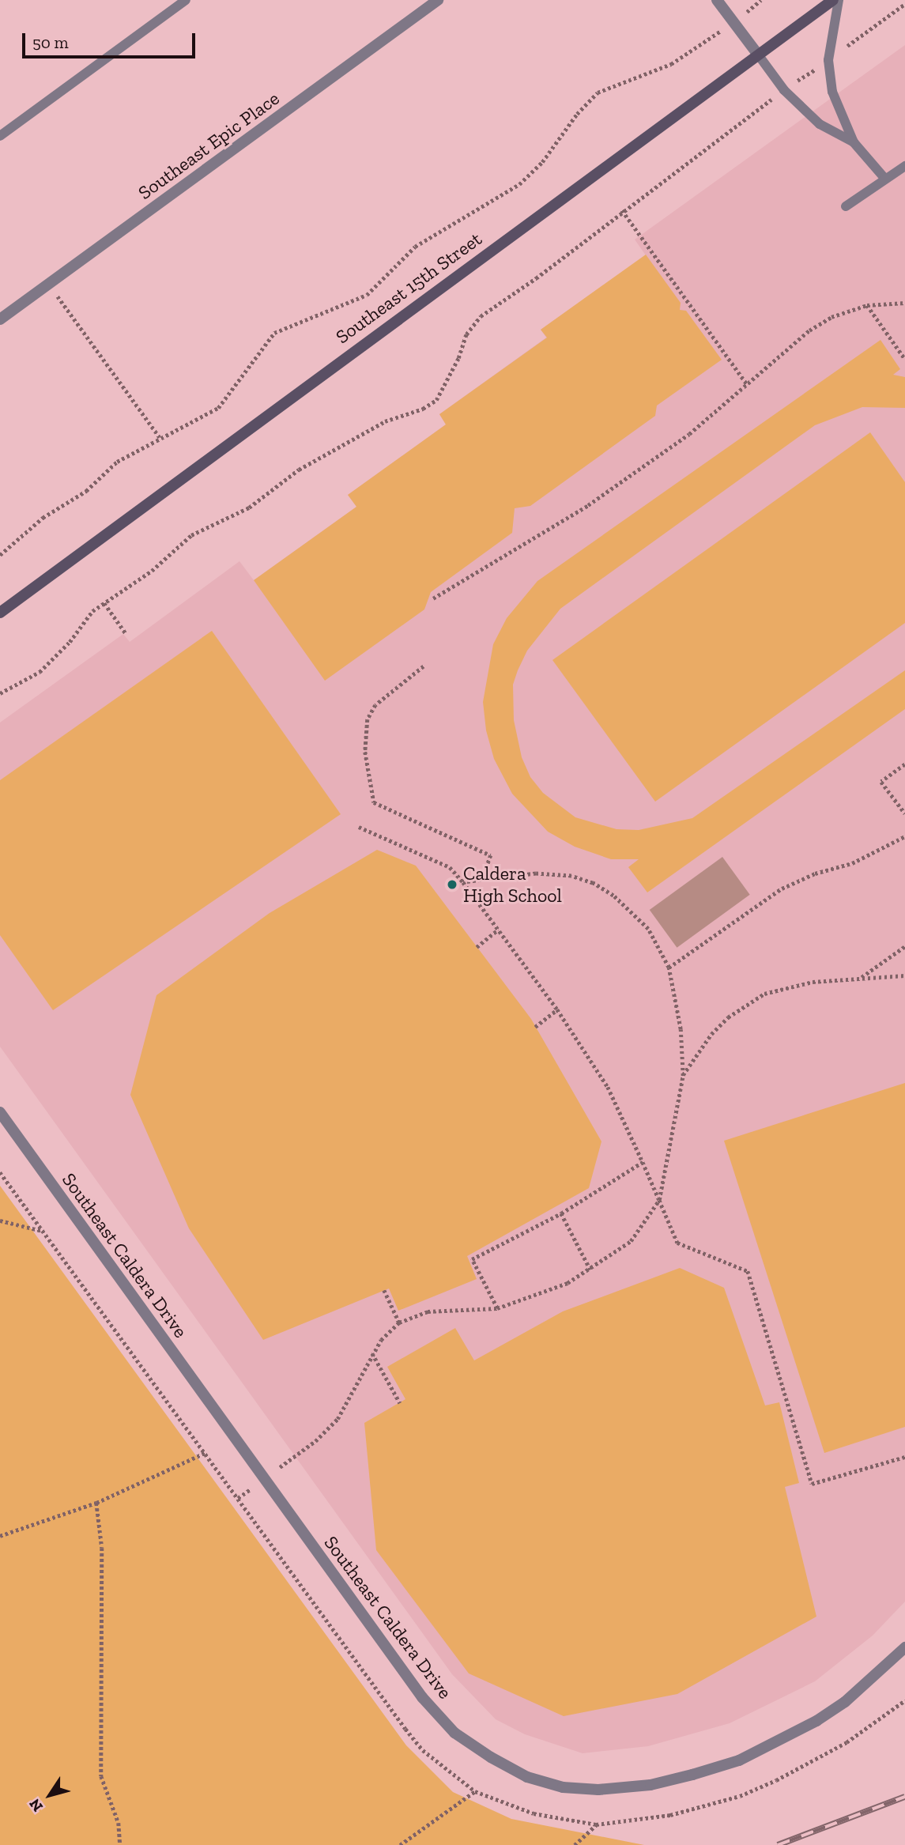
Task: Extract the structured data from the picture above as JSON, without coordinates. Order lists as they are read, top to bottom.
{
  "streets": {
    "main road": ["Southeast 15th Street"],
    "street": ["Southeast Epic Place", "Southeast Caldera Drive"]
  },
  "places": ["Caldera High School"],
  "scale_bar": "50 m",
  "north": "bottom left"
}
